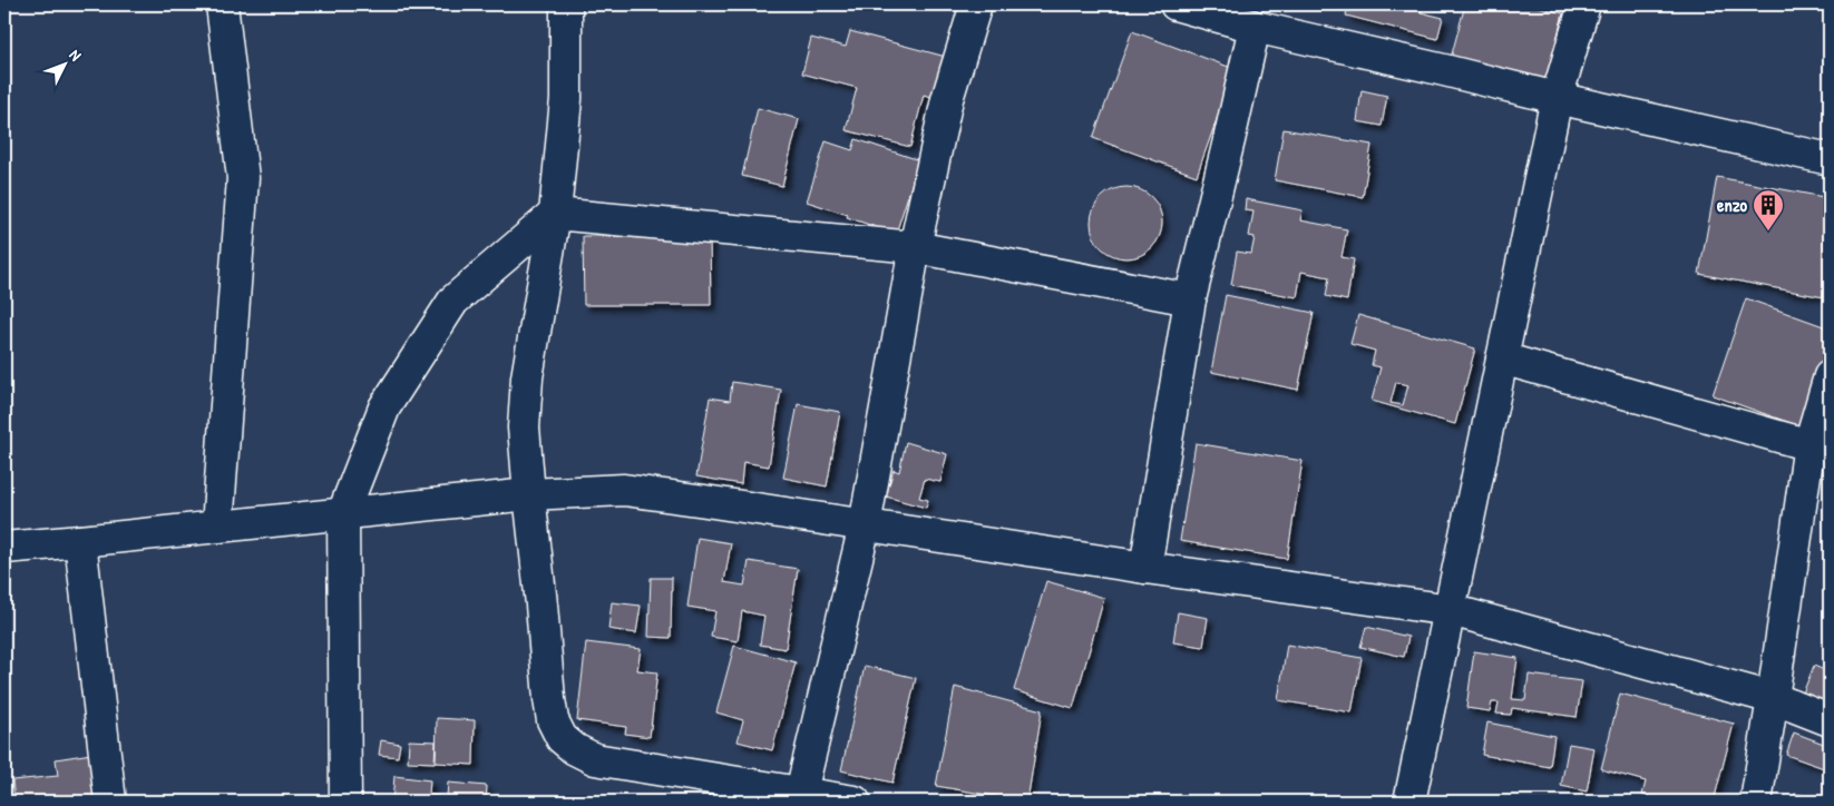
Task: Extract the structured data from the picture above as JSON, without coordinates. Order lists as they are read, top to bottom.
{
  "places": {
    "building": ["enzo"]
  },
  "north": "top right"
}
